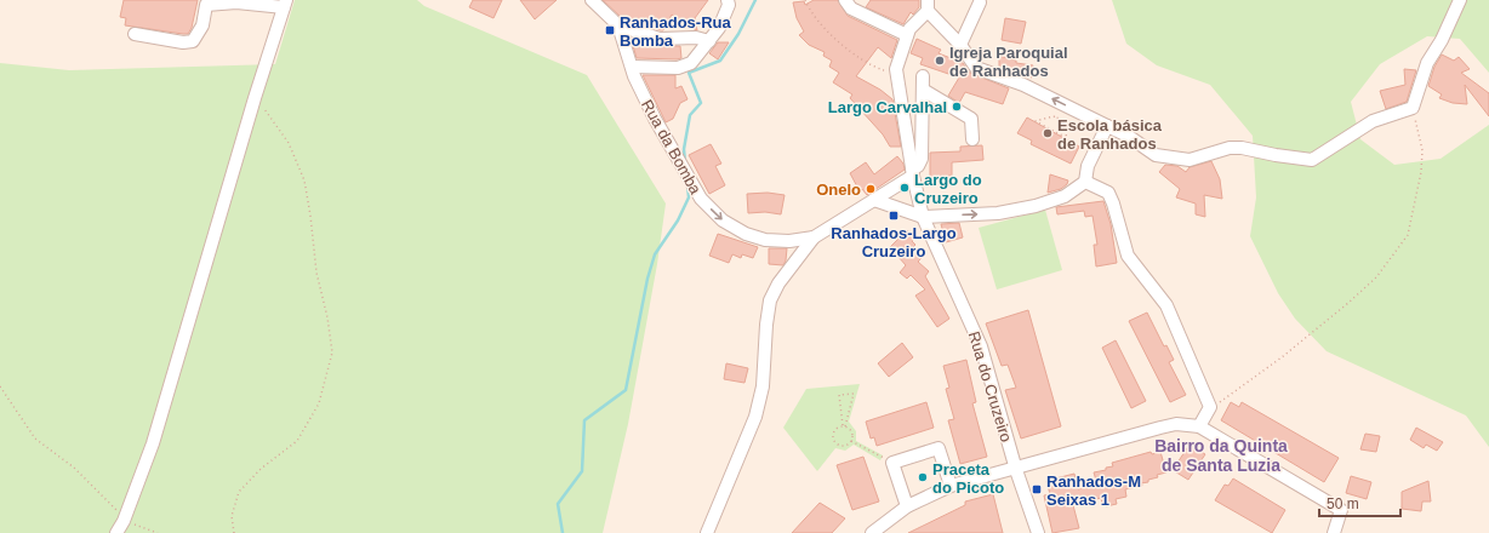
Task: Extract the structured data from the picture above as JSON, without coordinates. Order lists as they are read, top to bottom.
{
  "streets": {
    "street": ["Rua da Bomba", "Rua do Cruzeiro"]
  },
  "crossings": [
    ["Rua da Bomba", "Rua do Cruzeiro"]
  ],
  "one_way": ["Rua da Bomba"],
  "districts": ["Bairro da Quinta de Santa Luzia"],
  "places": {
    "transit": ["Ranhados-Rua Bomba", "Ranhados-Largo Cruzeiro", "Ranhados-M Seixas 1"],
    "other": [
      "Igreja Paroquial de Ranhados",
      "Largo Carvalhal",
      "Escola básica de Ranhados",
      "Largo do Cruzeiro",
      "Onelo",
      "Praceta do Picoto"
    ]
  },
  "scale_bar": "50 m"
}
